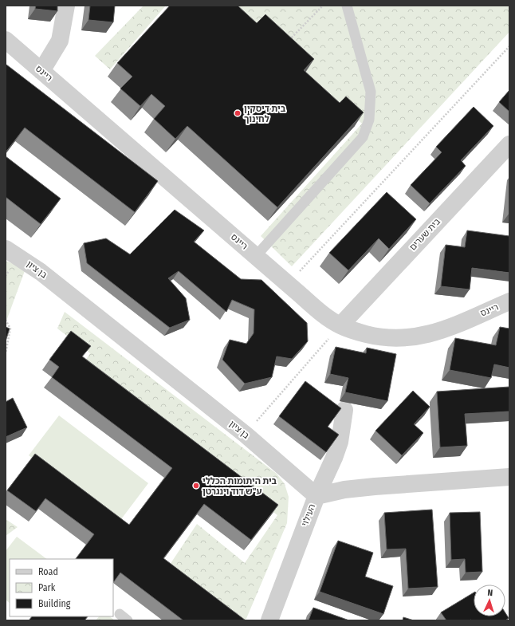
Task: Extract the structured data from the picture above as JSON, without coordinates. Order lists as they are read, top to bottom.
{
  "streets": {
    "street": [
      "ריינס",
      "בית שערים",
      "בן ציון",
      "העילוי"
    ]
  },
  "crossings": [
    ["ריינס", "בית שערים"],
    ["בן ציון", "העילוי"]
  ],
  "places": ["בית דיסקין לחינוך", "בית היתומות הכללי ע\"ש דוד וינגרטן"],
  "legend": ["Road", "Park", "Building"],
  "north": "top"
}
